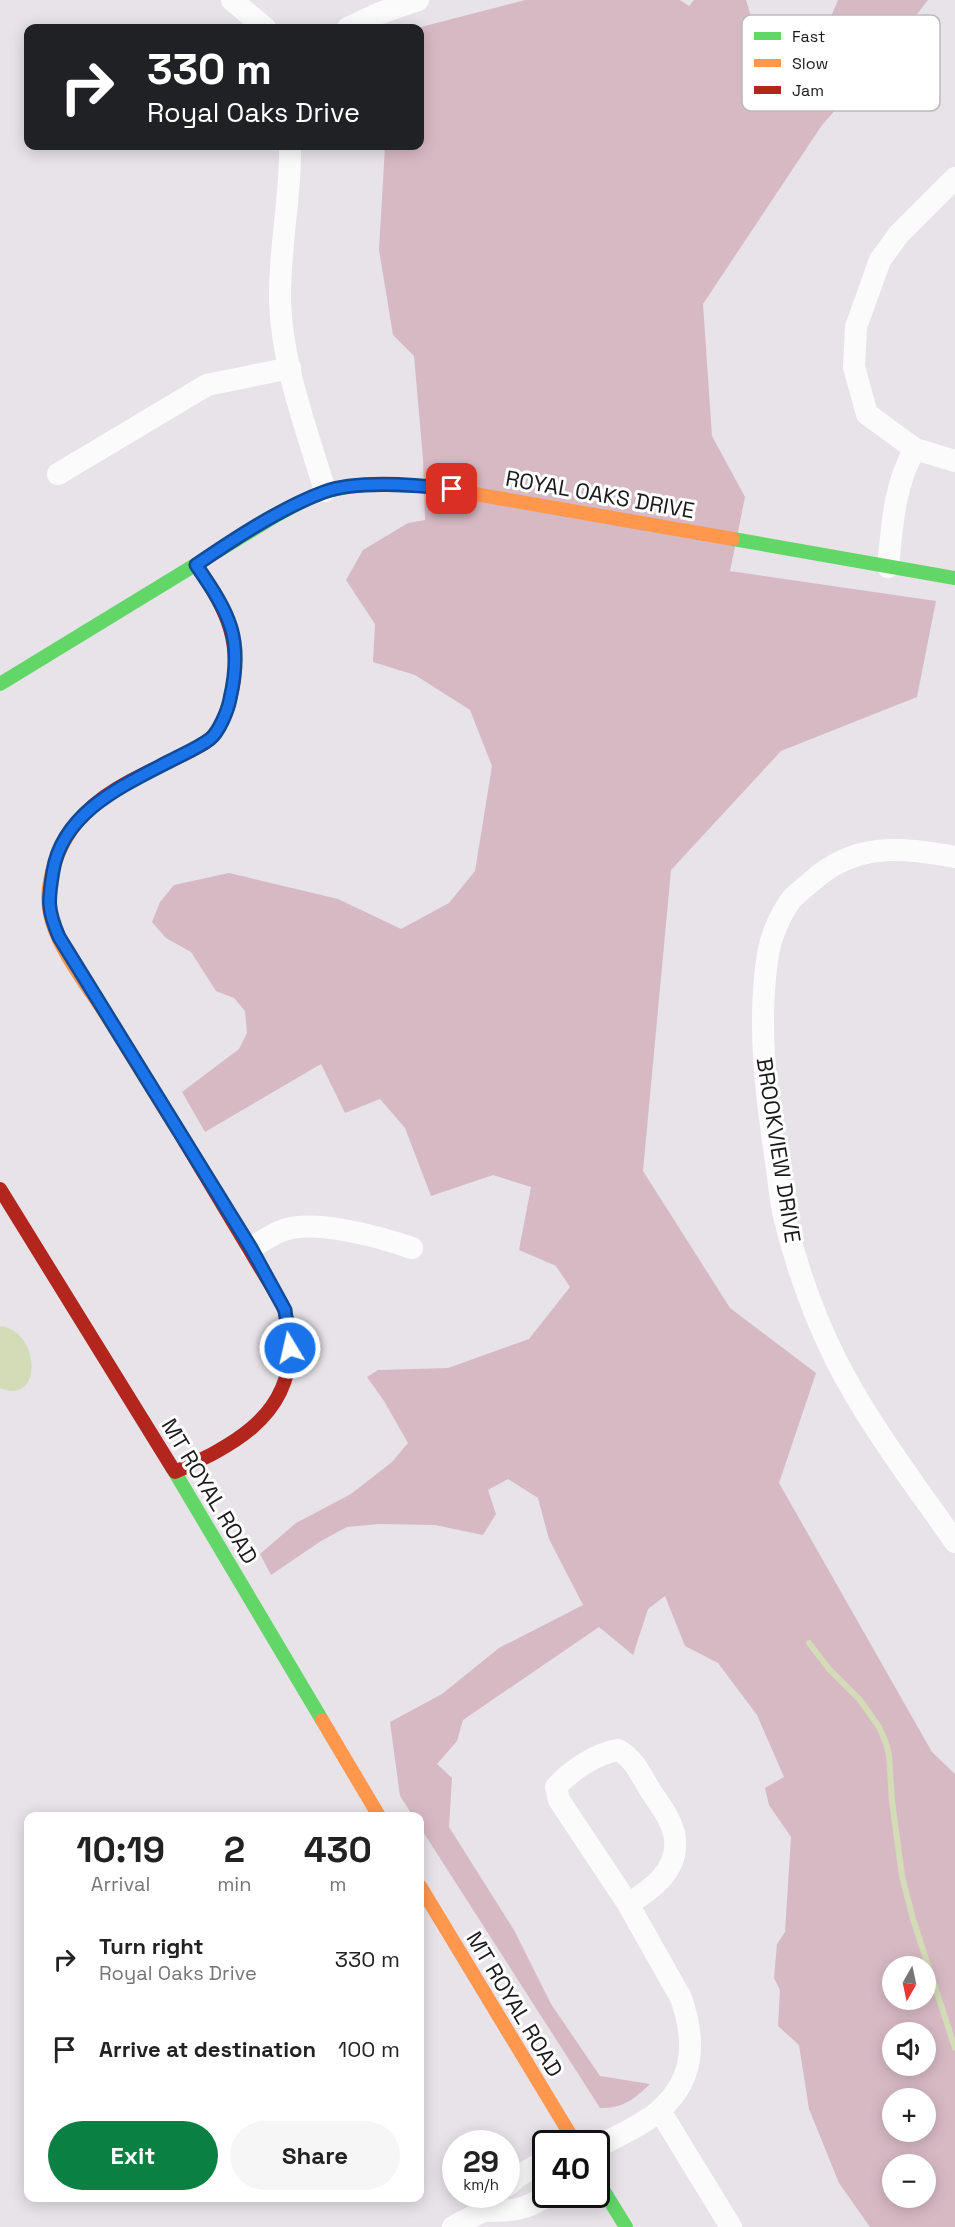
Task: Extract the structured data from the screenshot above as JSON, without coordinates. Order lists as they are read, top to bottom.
{
  "streets": {
    "street": ["ROYAL OAKS DRIVE", "BROOKVIEW DRIVE", "MT ROYAL ROAD"]
  },
  "legend": ["Fast", "Slow", "Jam"],
  "north": "bottom",
  "page": {
    "turn": ["330 m", "Royal Oaks Drive"],
    "eta": [
      "10:19",
      "Arrival",
      "2",
      "min",
      "430",
      "m"
    ],
    "list": [
      {
        "name": "Turn right",
        "note": "Royal Oaks Drive",
        "value": "330 m"
      },
      {
        "name": "Arrive at destination",
        "value": "100 m"
      }
    ],
    "map_buttons": ["+", "−"],
    "buttons": ["Exit", "Share"],
    "speed": "29 km/h",
    "limit": "40"
  }
}
